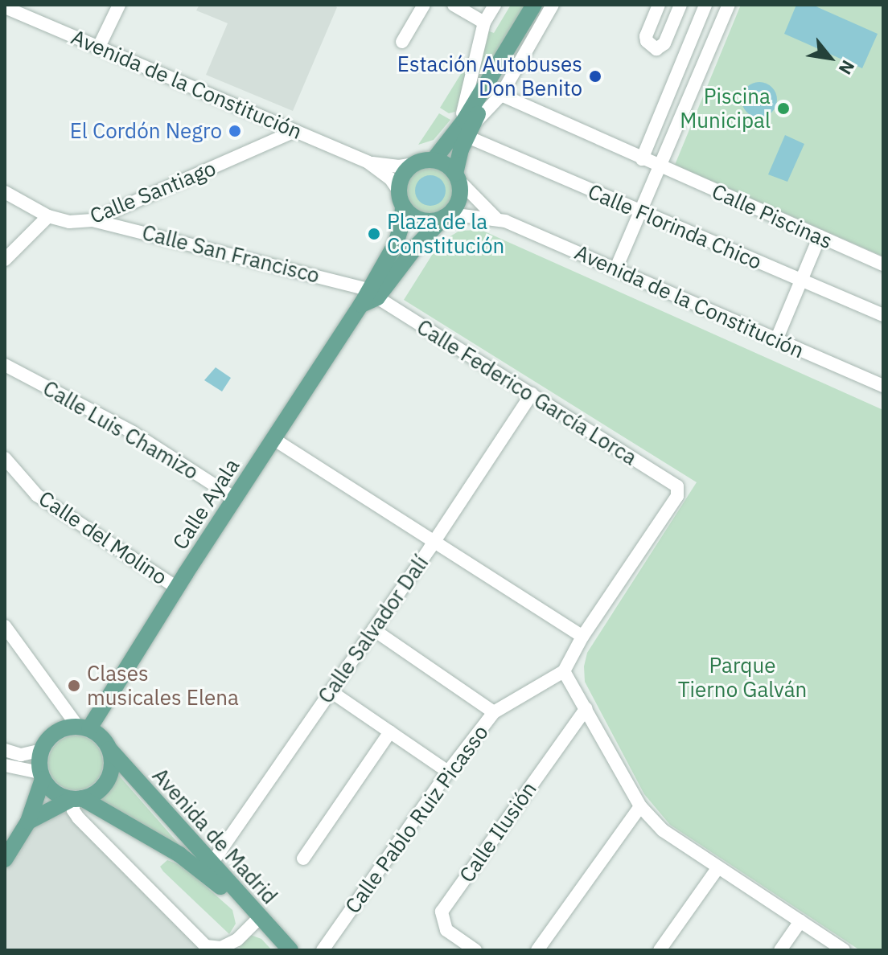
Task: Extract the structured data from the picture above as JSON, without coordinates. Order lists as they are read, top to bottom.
{
  "streets": {
    "main road": ["Calle Ayala", "Avenida de Madrid"],
    "street": [
      "Avenida de la Constitución",
      "Calle Santiago",
      "Calle Piscinas",
      "Calle Florinda Chico",
      "Calle San Francisco",
      "Calle Federico García Lorca",
      "Calle Luis Chamizo",
      "Calle del Molino",
      "Calle Salvador Dalí",
      "Calle Pablo Ruiz Picasso",
      "Calle Ilusión"
    ]
  },
  "crossings": [
    ["Avenida de la Constitución", "Calle Santiago"],
    ["Avenida de la Constitución", "Calle Ayala"],
    ["Calle Santiago", "Calle San Francisco"],
    ["Calle San Francisco", "Calle Federico García Lorca"],
    ["Calle San Francisco", "Calle Ayala"],
    ["Calle Federico García Lorca", "Calle Ayala"],
    ["Calle Federico García Lorca", "Calle Salvador Dalí"],
    ["Calle Luis Chamizo", "Calle Ayala"],
    ["Calle Ayala", "Calle del Molino"],
    ["Calle Ayala", "Avenida de Madrid"],
    ["Calle Salvador Dalí", "Avenida de Madrid"]
  ],
  "parks": ["Parque Tierno Galván"],
  "places": [
    "Estación Autobuses Don Benito",
    "Piscina Municipal",
    "El Cordón Negro",
    "Plaza de la Constitución",
    "Clases musicales Elena"
  ],
  "north": "bottom right"
}
